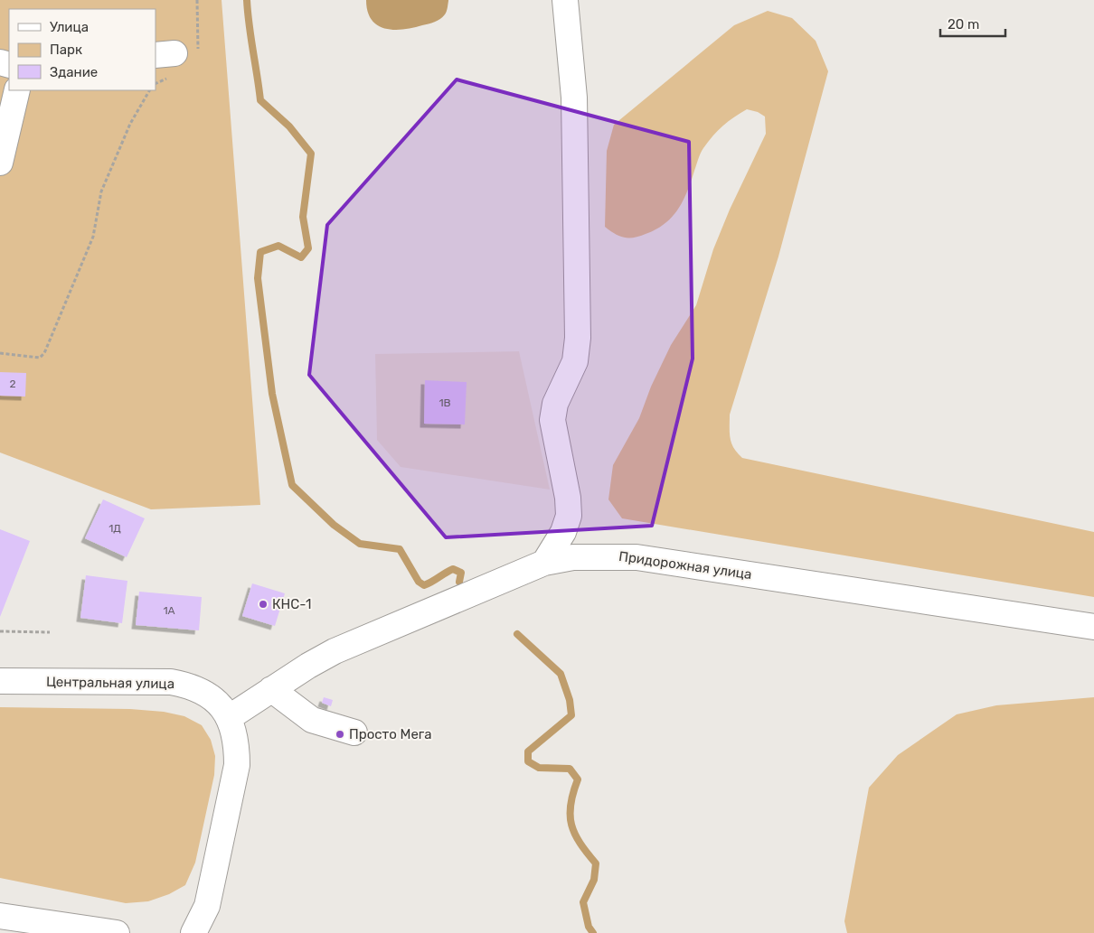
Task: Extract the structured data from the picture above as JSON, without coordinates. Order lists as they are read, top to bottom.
{
  "streets": {
    "street": ["Придорожная улица", "Центральная улица"]
  },
  "crossings": [
    ["Придорожная улица", "Центральная улица"]
  ],
  "places": ["КНС-1", "Просто Мега"],
  "house_numbers": [
    "2",
    "1В",
    "1Д",
    "1А"
  ],
  "legend": ["Улица", "Парк", "Здание"],
  "scale_bar": "20 m"
}
